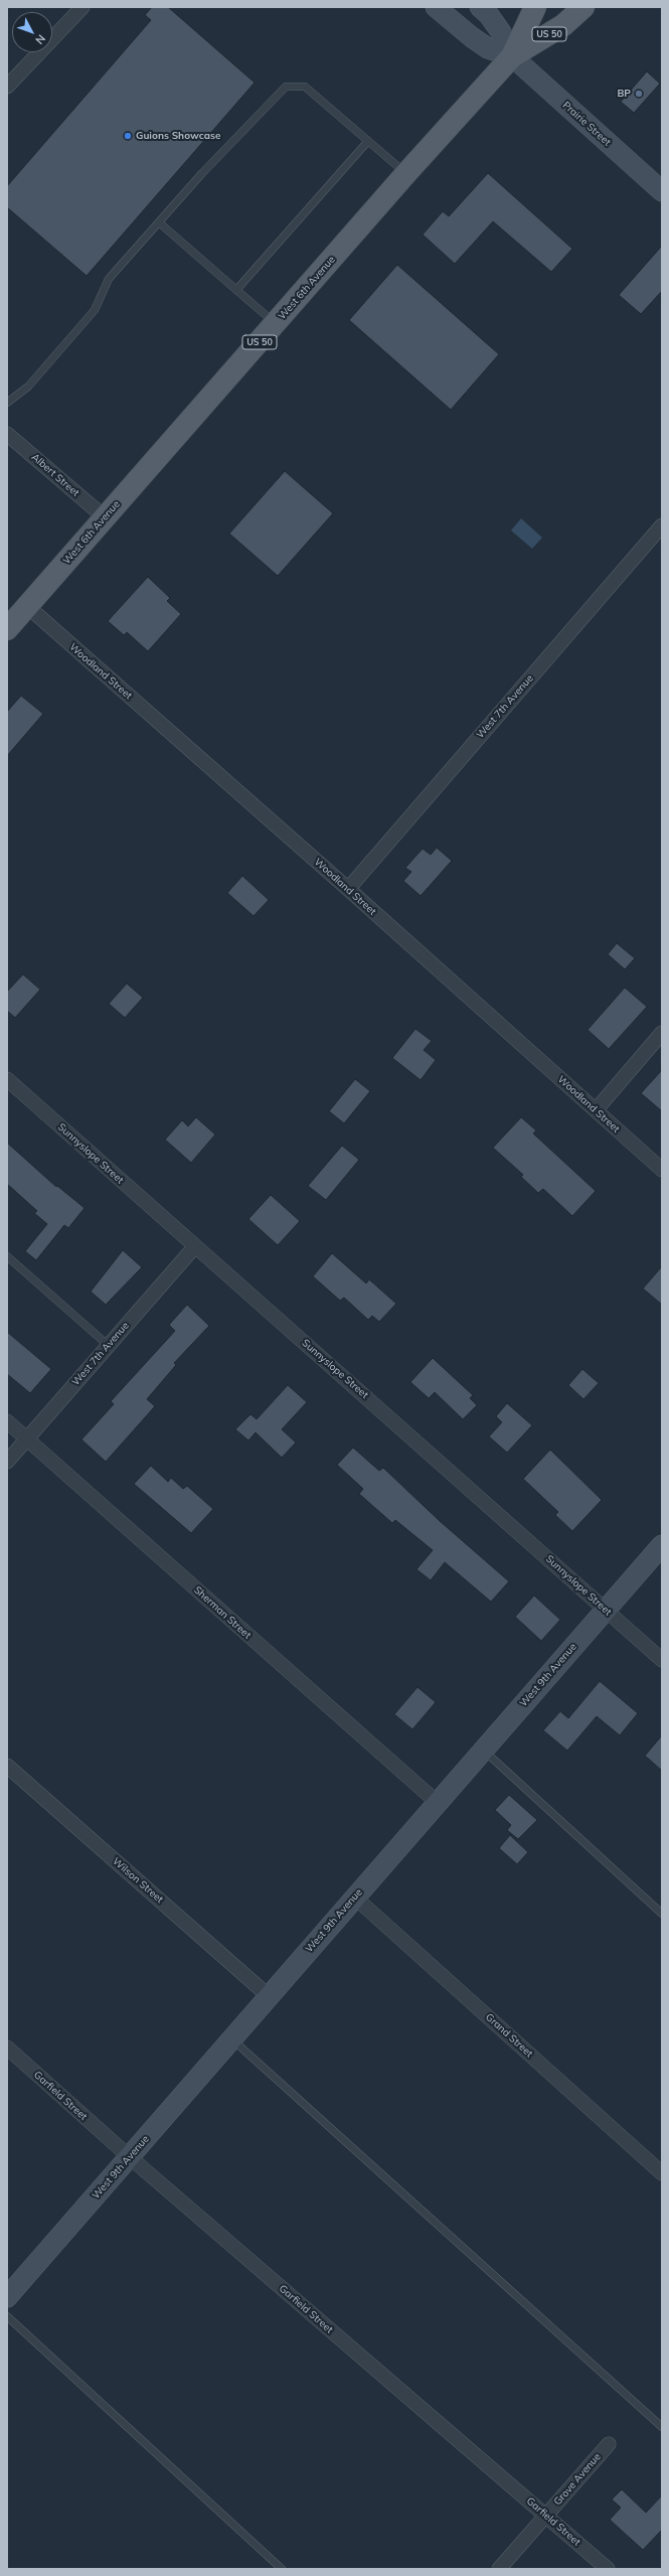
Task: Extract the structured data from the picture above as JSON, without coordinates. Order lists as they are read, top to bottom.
{
  "streets": {
    "main road": ["US 50", "West 6th Avenue"],
    "street": [
      "Prairie Street",
      "Albert Street",
      "Woodland Street",
      "West 7th Avenue",
      "Sunnyslope Street",
      "Sherman Street",
      "West 9th Avenue",
      "Wilson Street",
      "Grand Street",
      "Garfield Street",
      "Grove Avenue"
    ]
  },
  "crossings": [
    ["Prairie Street", "West 6th Avenue"],
    ["West 6th Avenue", "Albert Street"],
    ["West 6th Avenue", "Woodland Street"],
    ["Woodland Street", "West 7th Avenue"],
    ["West 7th Avenue", "Sunnyslope Street"],
    ["West 7th Avenue", "Sherman Street"],
    ["Sunnyslope Street", "West 9th Avenue"],
    ["Sherman Street", "West 9th Avenue"],
    ["West 9th Avenue", "Wilson Street"],
    ["West 9th Avenue", "Grand Street"],
    ["West 9th Avenue", "Garfield Street"],
    ["Garfield Street", "Grove Avenue"]
  ],
  "places": ["BP", "Guions Showcase"],
  "north": "bottom right"
}
